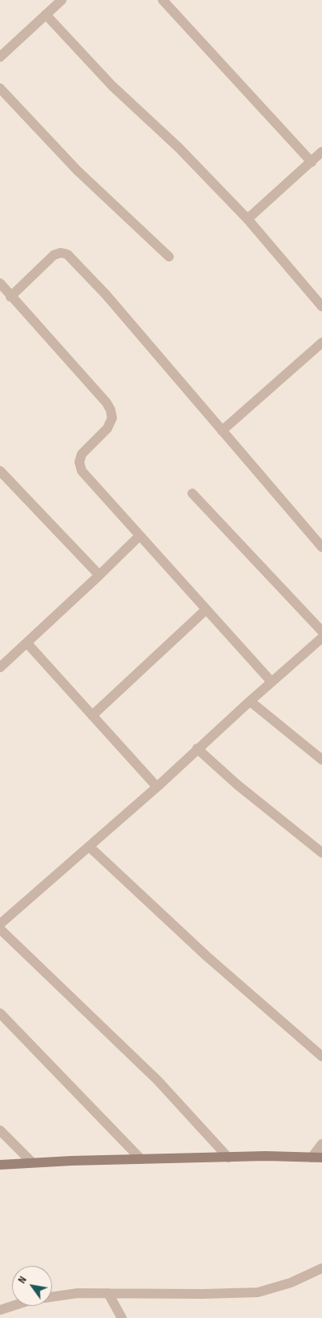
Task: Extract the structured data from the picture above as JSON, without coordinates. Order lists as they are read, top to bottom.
{
  "north": "top left"
}
